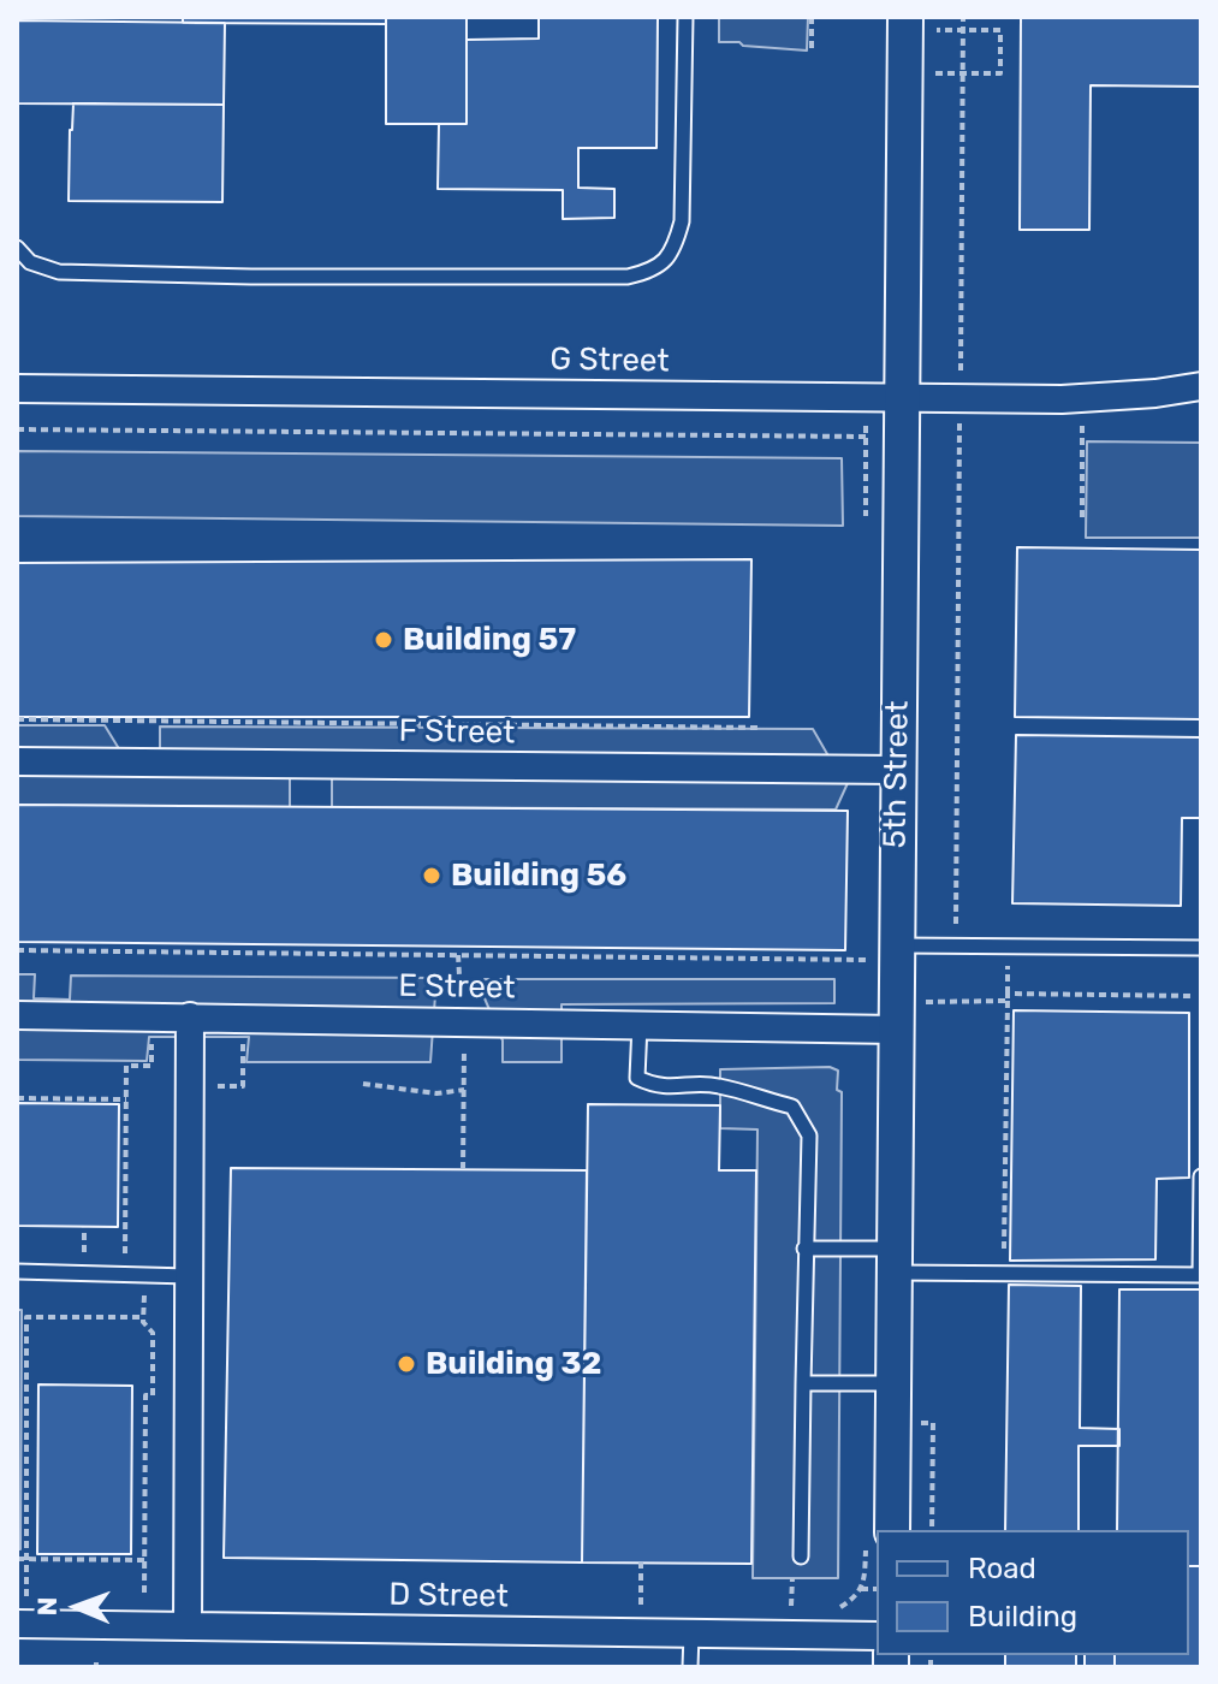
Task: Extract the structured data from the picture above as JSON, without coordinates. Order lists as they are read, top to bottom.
{
  "streets": {
    "street": [
      "G Street",
      "F Street",
      "5th Street",
      "E Street",
      "D Street"
    ]
  },
  "crossings": [
    ["G Street", "5th Street"],
    ["F Street", "5th Street"],
    ["5th Street", "E Street"]
  ],
  "places": ["Building 57", "Building 56", "Building 32"],
  "legend": ["Road", "Building"],
  "north": "left"
}
